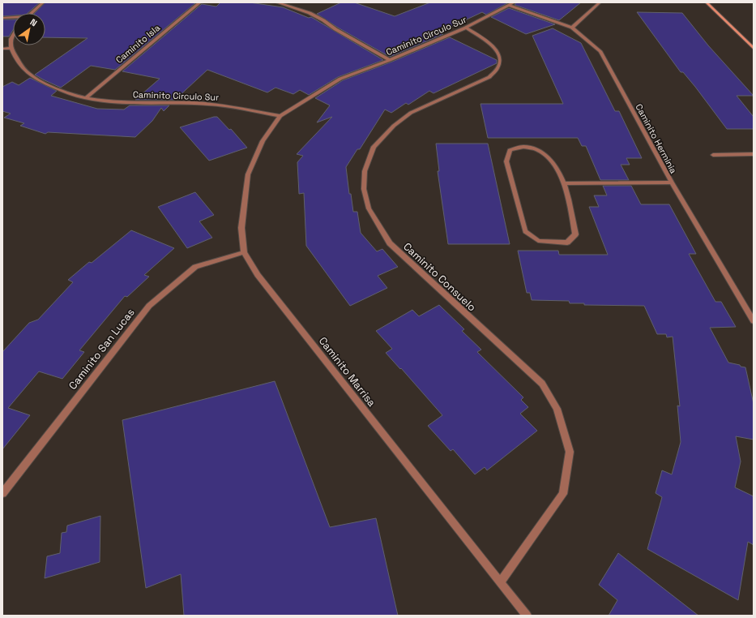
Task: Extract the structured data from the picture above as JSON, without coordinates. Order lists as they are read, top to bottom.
{
  "streets": {
    "street": [
      "Caminito Circulo Sur",
      "Caminito Isla",
      "Caminito Herminia",
      "Caminito Consuelo",
      "Caminito San Lucas",
      "Caminito Marrisa"
    ]
  },
  "crossings": [
    ["Caminito Circulo Sur", "Caminito Isla"],
    ["Caminito Circulo Sur", "Caminito Herminia"],
    ["Caminito Circulo Sur", "Caminito Consuelo"],
    ["Caminito Circulo Sur", "Caminito Marrisa"],
    ["Caminito Consuelo", "Caminito Marrisa"],
    ["Caminito San Lucas", "Caminito Marrisa"]
  ],
  "north": "top right"
}
